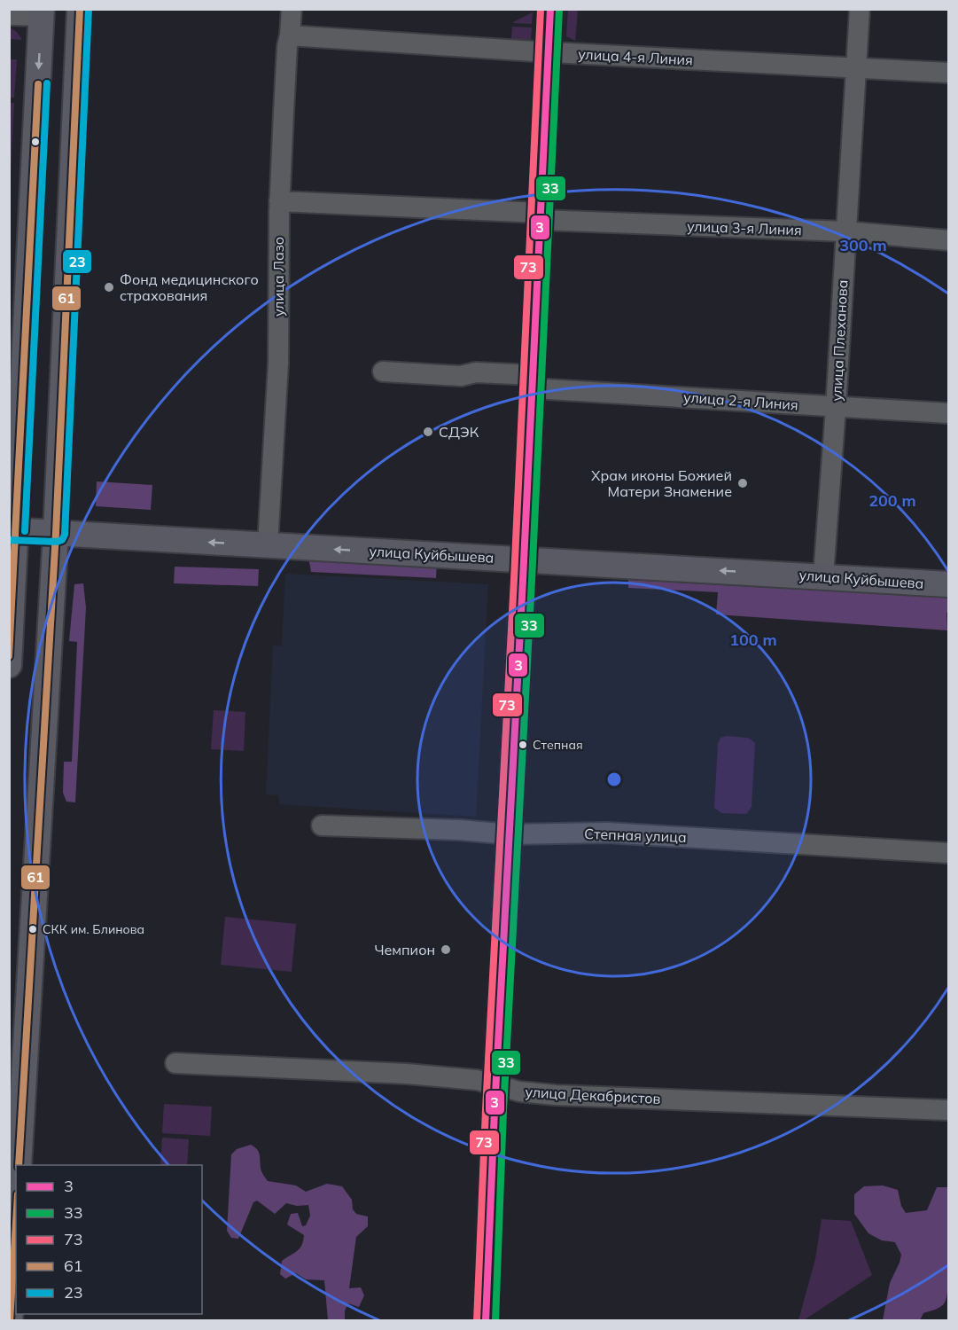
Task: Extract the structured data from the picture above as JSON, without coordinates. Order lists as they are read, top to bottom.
{
  "streets": {
    "main road": ["улица Куйбышева"],
    "street": [
      "улица 4-я Линия",
      "улица 3-я Линия",
      "улица Лазо",
      "улица Плеханова",
      "улица 2-я Линия",
      "Степная улица",
      "улица Декабристов"
    ]
  },
  "crossings": [
    ["улица 4-я Линия", "улица Лазо"],
    ["улица 4-я Линия", "улица Плеханова"],
    ["улица 3-я Линия", "улица Лазо"],
    ["улица 3-я Линия", "улица Плеханова"],
    ["улица Лазо", "улица Куйбышева"],
    ["улица Плеханова", "улица 2-я Линия"],
    ["улица Плеханова", "улица Куйбышева"]
  ],
  "one_way": ["улица Куйбышева"],
  "places": [
    "Фонд медицинского страхования",
    "СДЭК",
    "Храм иконы Божией Матери Знамение",
    "Степная",
    "СКК им. Блинова",
    "Чемпион"
  ],
  "lines": [
    "transit line 3",
    "transit line 73",
    "transit line 61",
    "transit line 23",
    "transit line 33"
  ],
  "legend": [
    "3",
    "33",
    "73",
    "61",
    "23"
  ],
  "rings": ["300 m", "200 m", "100 m"]
}
